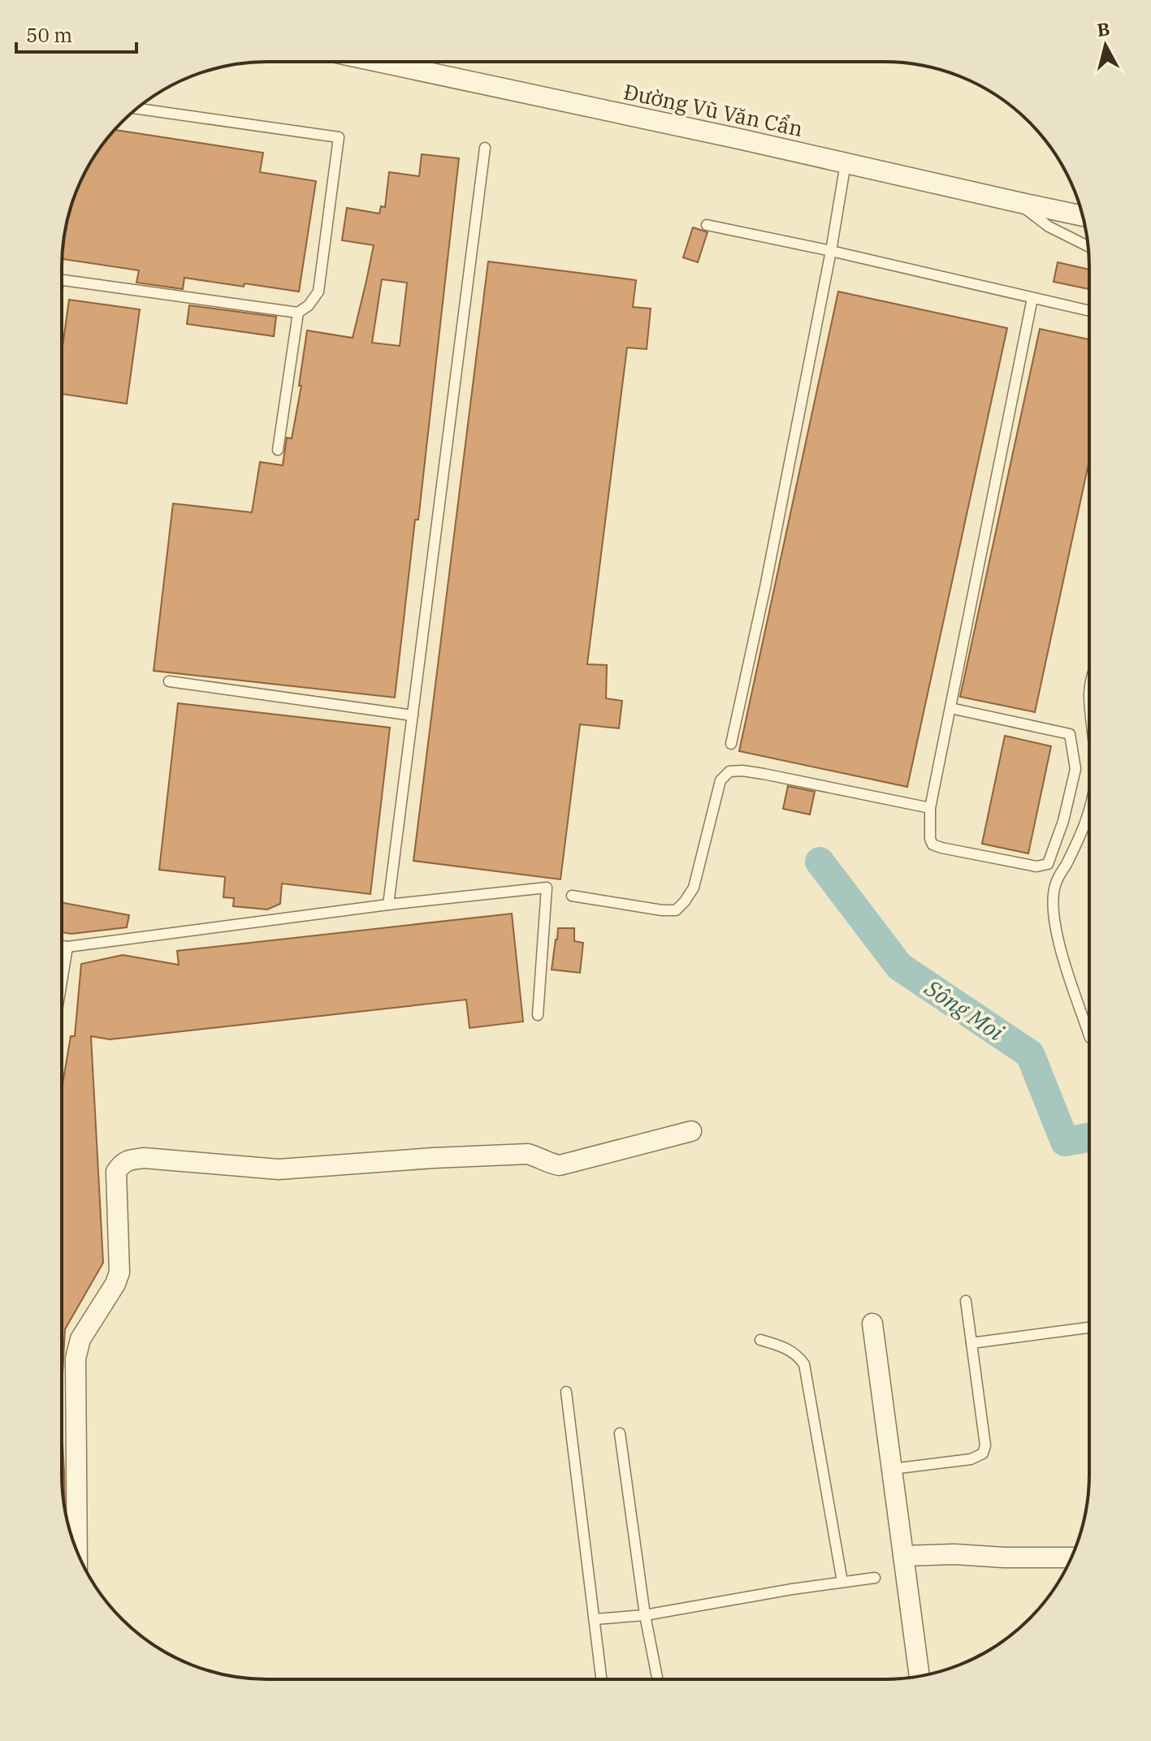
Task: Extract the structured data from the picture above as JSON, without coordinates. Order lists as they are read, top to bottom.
{
  "streets": {
    "street": ["Đường Vũ Văn Cẩn"]
  },
  "water": ["Sông Moi"],
  "scale_bar": "50 m",
  "north": "top"
}
